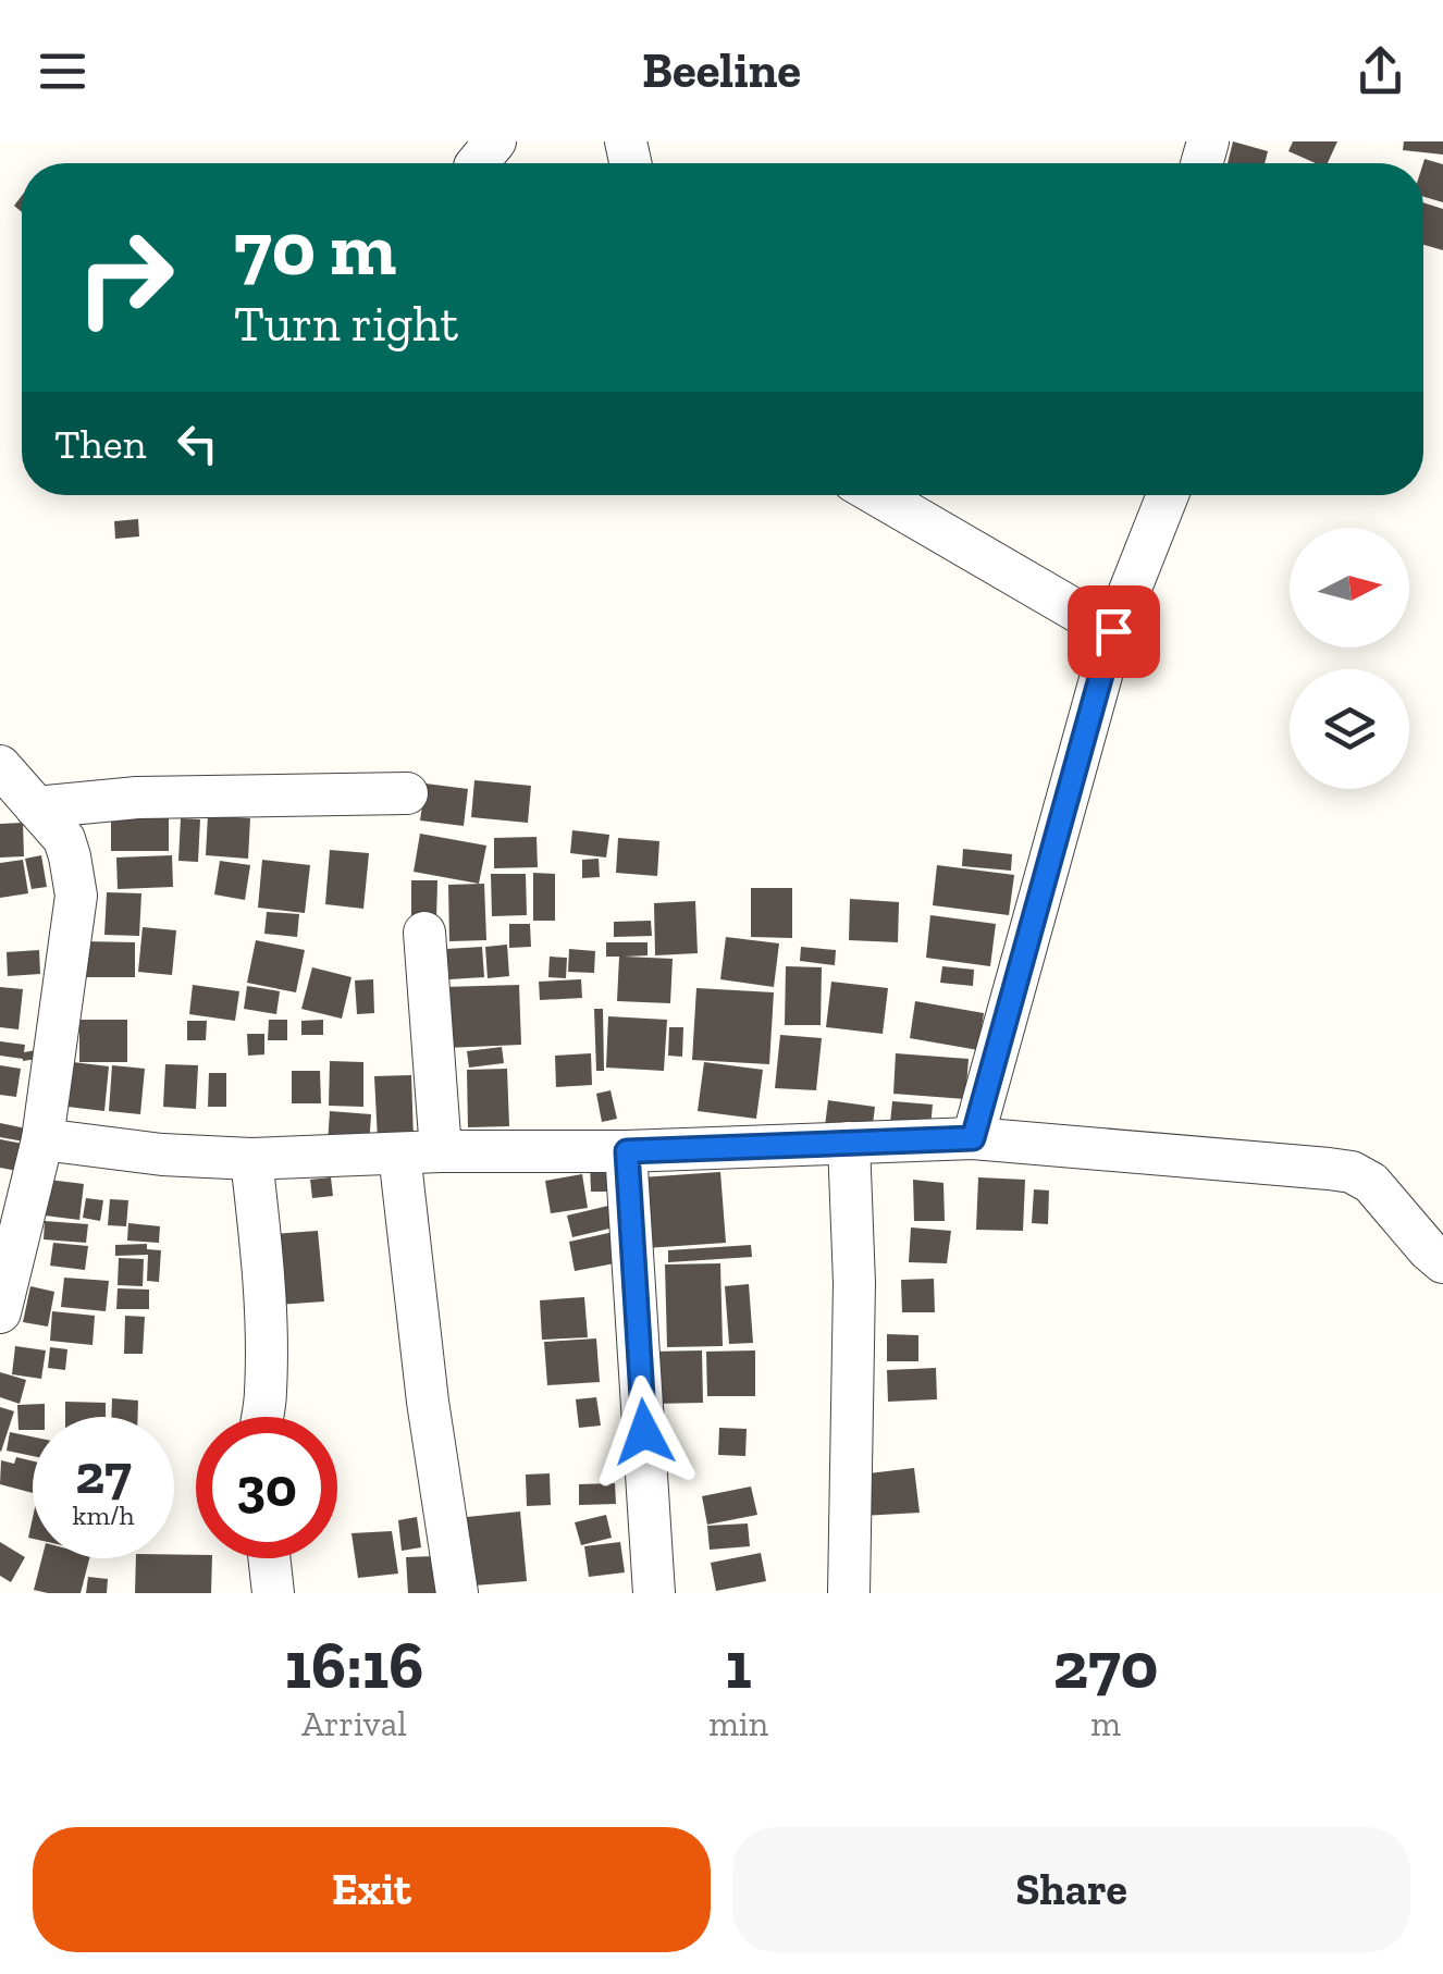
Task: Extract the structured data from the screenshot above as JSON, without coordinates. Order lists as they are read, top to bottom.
{
  "north": "right",
  "page": {
    "header": "Beeline",
    "turn": ["70 m", "Turn right"],
    "then": "Then",
    "speed": "27 km/h",
    "limit": "30",
    "eta": [
      "16:16",
      "Arrival",
      "1",
      "min",
      "270",
      "m"
    ],
    "buttons": ["Exit", "Share"]
  }
}
